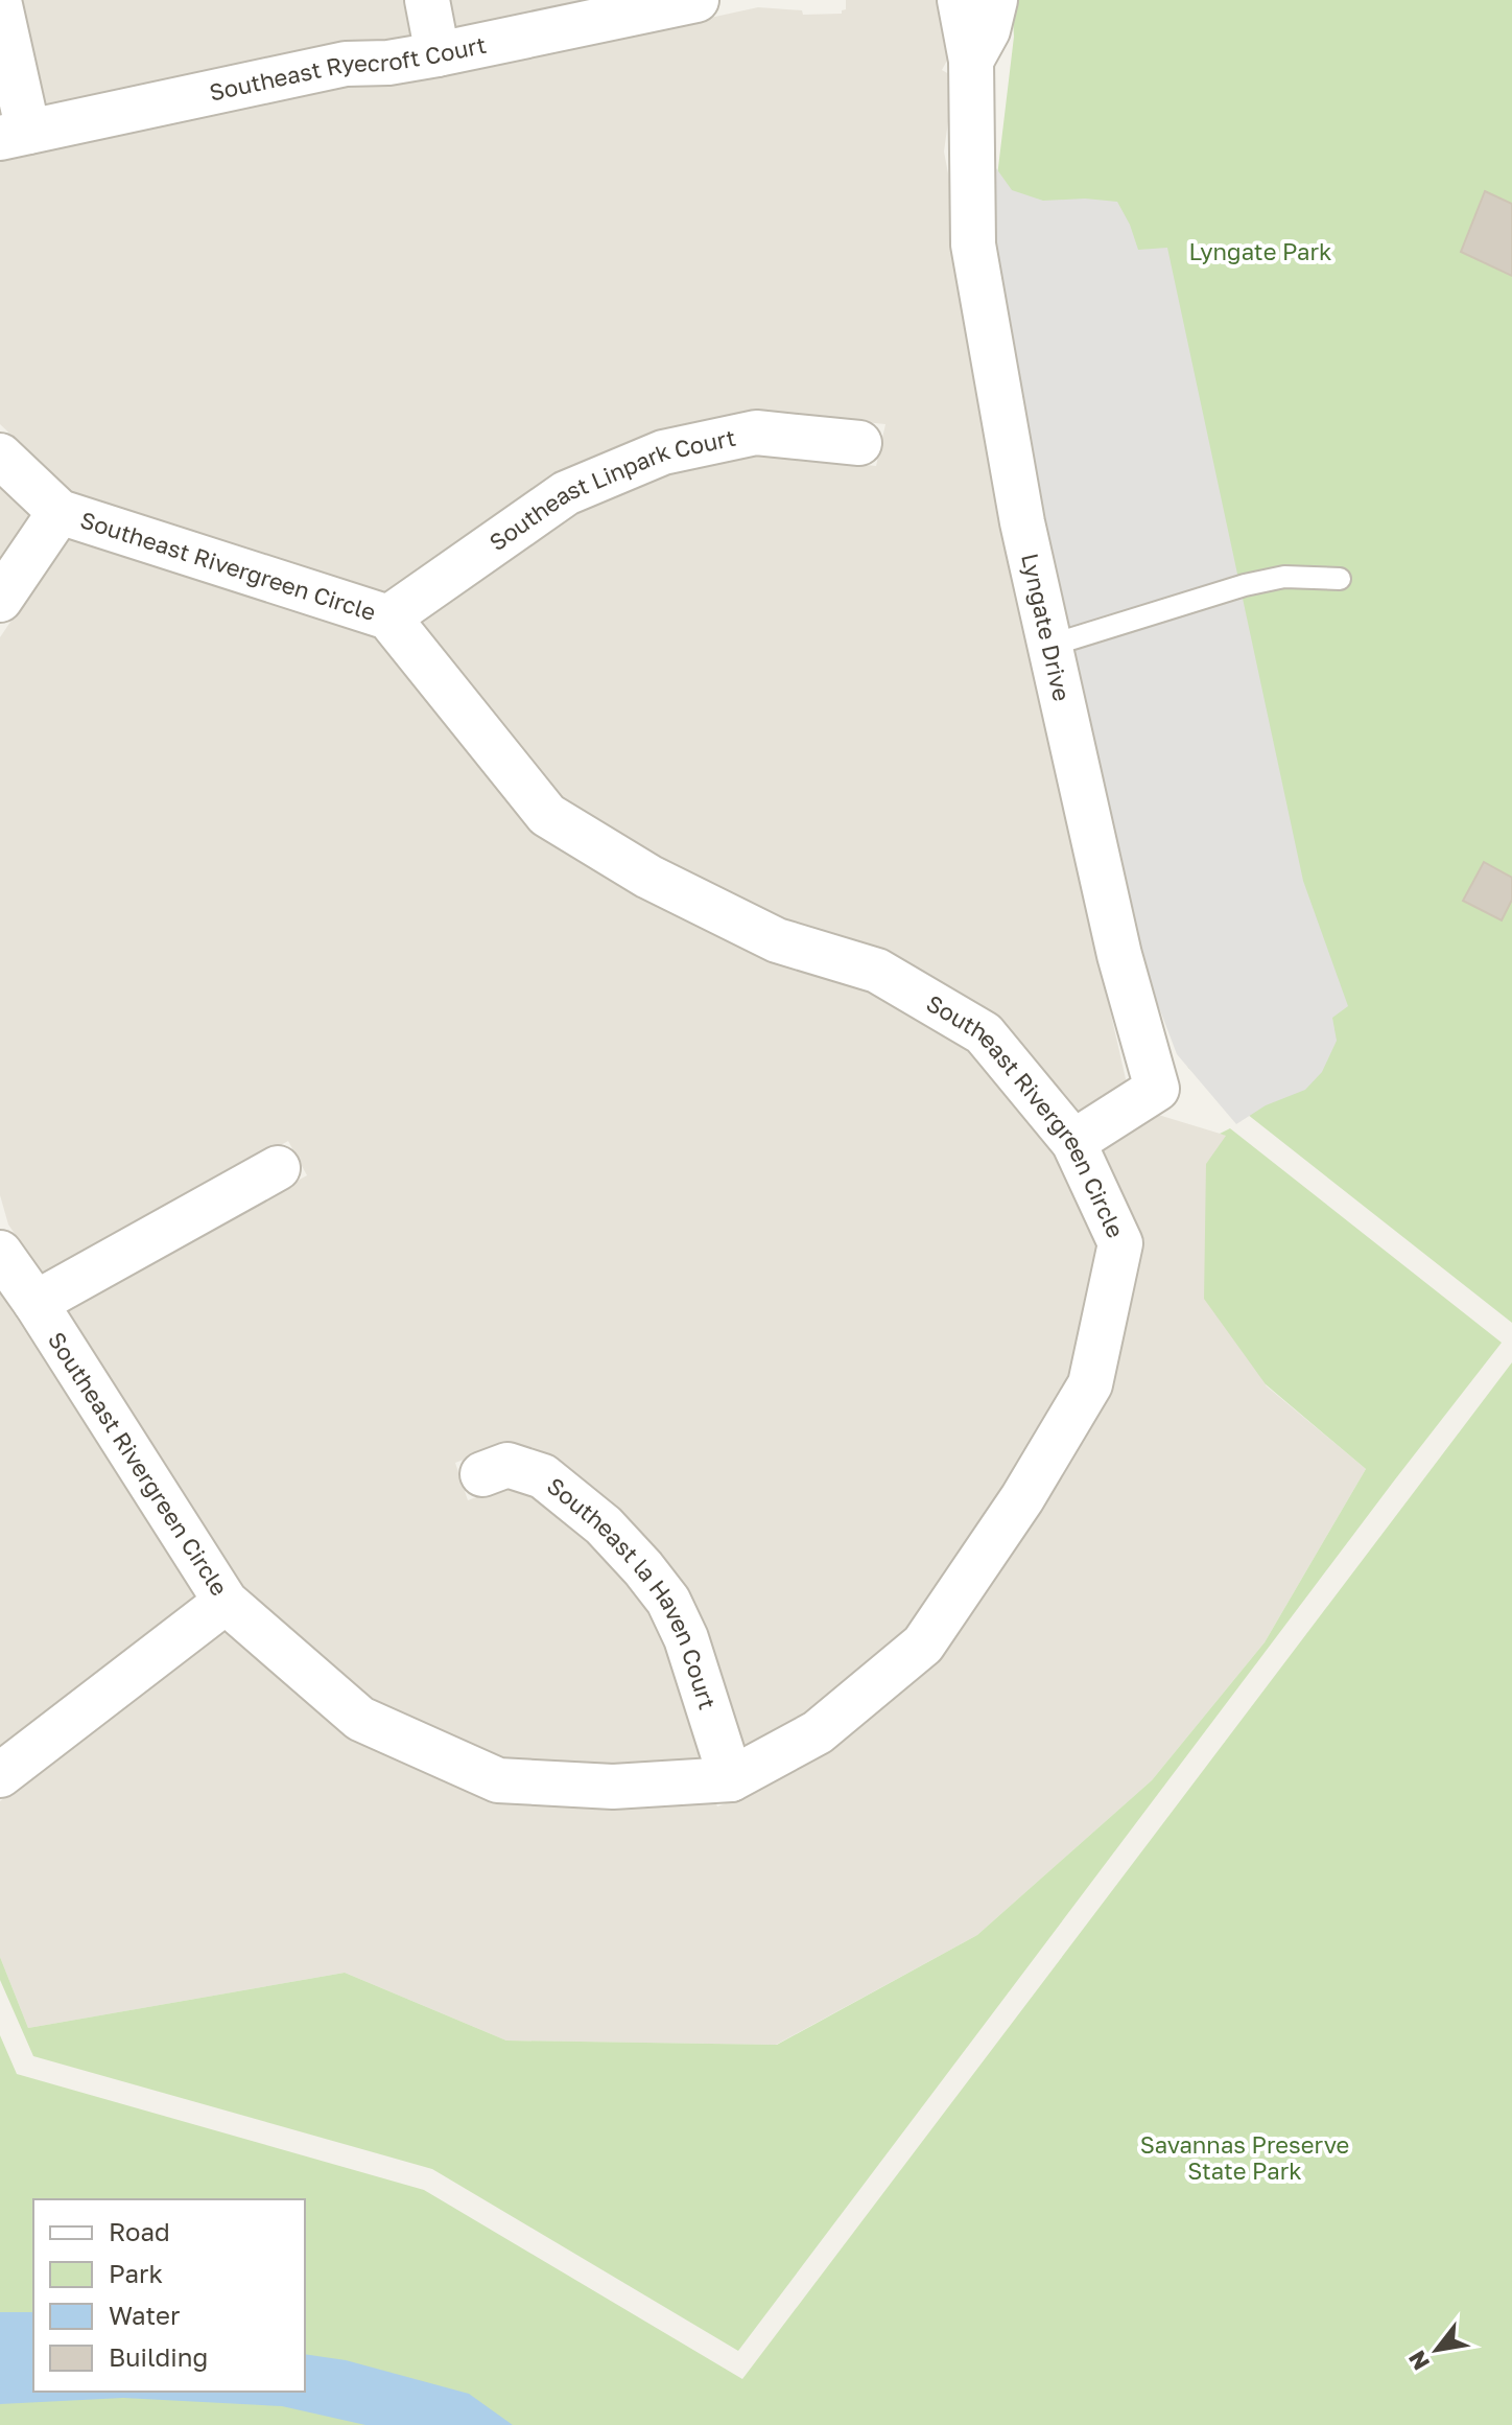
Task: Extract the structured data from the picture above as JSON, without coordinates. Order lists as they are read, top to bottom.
{
  "streets": {
    "street": [
      "Southeast Ryecroft Court",
      "Southeast Linpark Court",
      "Southeast Rivergreen Circle",
      "Lyngate Drive",
      "Southeast la Haven Court"
    ]
  },
  "crossings": [
    ["Southeast Linpark Court", "Southeast Rivergreen Circle"],
    ["Southeast Rivergreen Circle", "Lyngate Drive"],
    ["Southeast Rivergreen Circle", "Southeast la Haven Court"]
  ],
  "parks": ["Lyngate Park", "Savannas Preserve State Park"],
  "legend": [
    "Road",
    "Park",
    "Water",
    "Building"
  ],
  "north": "bottom left"
}
